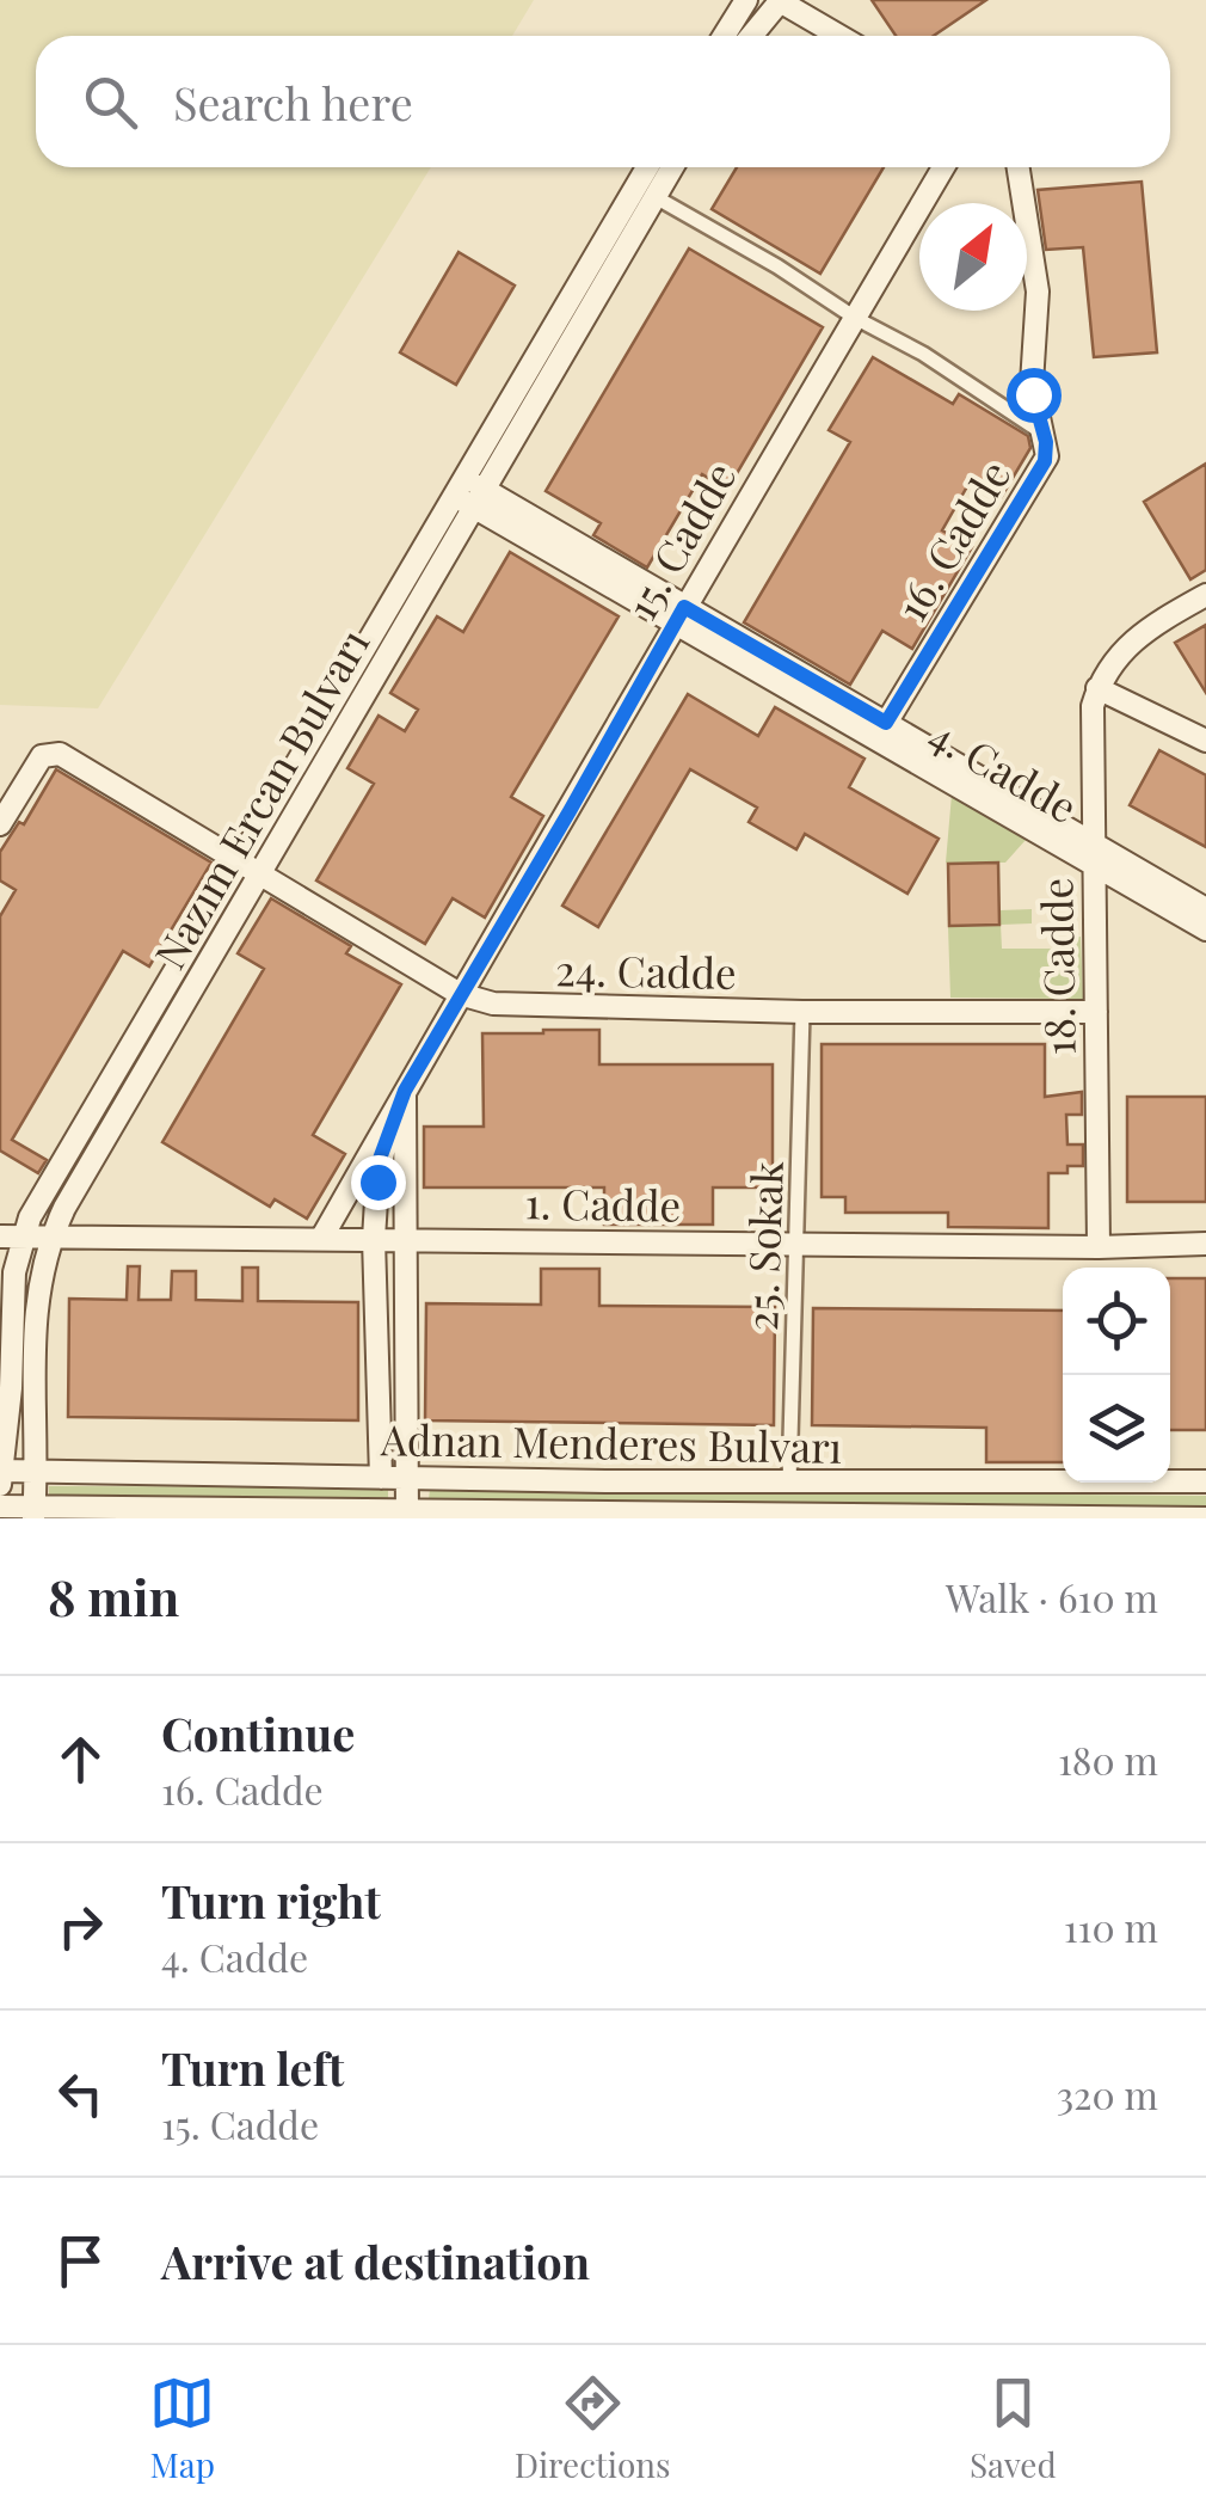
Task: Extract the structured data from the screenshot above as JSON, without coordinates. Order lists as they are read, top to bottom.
{
  "streets": {
    "street": [
      "15. Cadde",
      "16. Cadde",
      "4. Cadde",
      "Nazım Ercan Bulvarı",
      "18. Cadde",
      "24. Cadde",
      "1. Cadde",
      "25. Sokak",
      "Adnan Menderes Bulvarı"
    ]
  },
  "crossings": [
    ["15. Cadde", "4. Cadde"],
    ["15. Cadde", "24. Cadde"],
    ["15. Cadde", "1. Cadde"],
    ["15. Cadde", "Adnan Menderes Bulvarı"],
    ["16. Cadde", "4. Cadde"],
    ["4. Cadde", "Nazım Ercan Bulvarı"],
    ["4. Cadde", "18. Cadde"],
    ["Nazım Ercan Bulvarı", "24. Cadde"],
    ["Nazım Ercan Bulvarı", "1. Cadde"],
    ["Nazım Ercan Bulvarı", "Adnan Menderes Bulvarı"],
    ["18. Cadde", "24. Cadde"],
    ["18. Cadde", "1. Cadde"],
    ["24. Cadde", "25. Sokak"],
    ["1. Cadde", "25. Sokak"],
    ["25. Sokak", "Adnan Menderes Bulvarı"]
  ],
  "north": "top right",
  "page": {
    "search": "Search here",
    "heading": ["8 min", "Walk · 610 m"],
    "list": [
      ["Continue", "16. Cadde", "180 m"],
      ["Turn right", "4. Cadde", "110 m"],
      ["Turn left", "15. Cadde", "320 m"],
      "Arrive at destination"
    ],
    "nav": ["Map", "Directions", "Saved"]
  }
}
